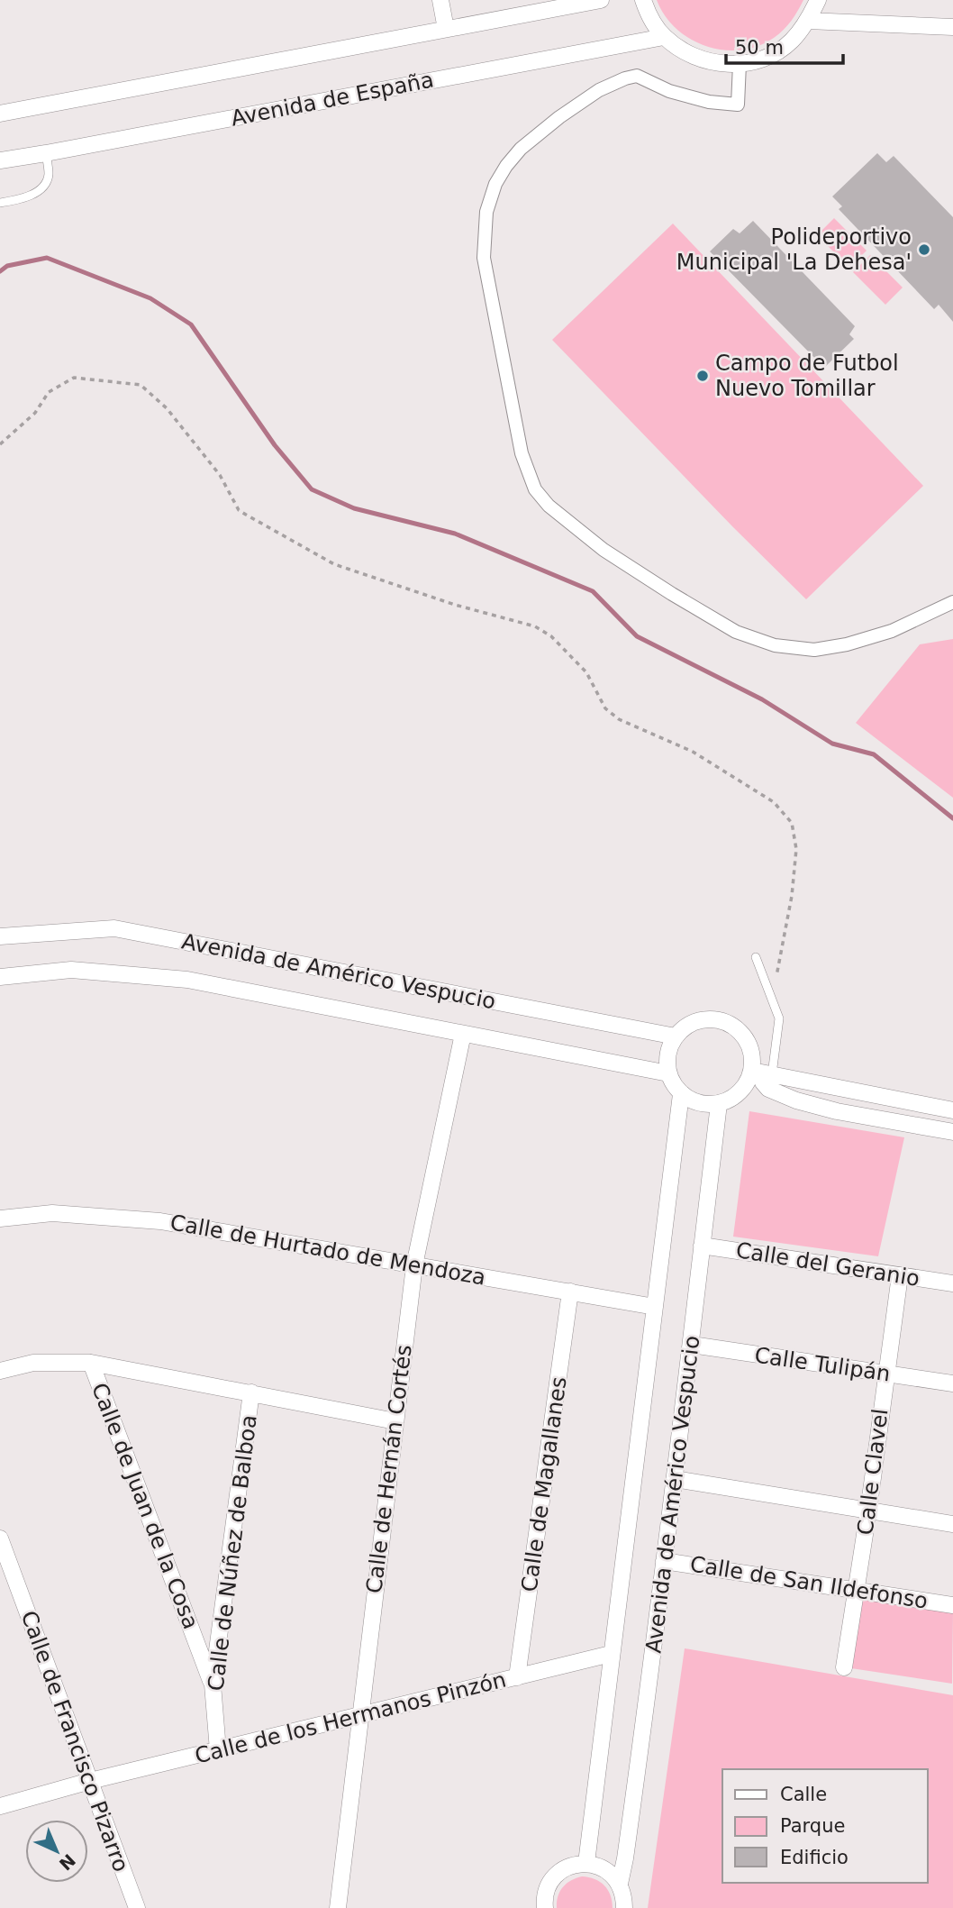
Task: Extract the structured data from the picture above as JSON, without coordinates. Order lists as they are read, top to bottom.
{
  "streets": {
    "street": [
      "Avenida de España",
      "Avenida de Américo Vespucio",
      "Calle de Hurtado de Mendoza",
      "Calle del Geranio",
      "Calle Tulipán",
      "Calle de Hernán Cortés",
      "Calle Clavel",
      "Calle de Magallanes",
      "Calle de Juan de la Cosa",
      "Calle de Núñez de Balboa",
      "Calle de San Ildefonso",
      "Calle de los Hermanos Pinzón",
      "Calle de Francisco Pizarro"
    ]
  },
  "crossings": [
    ["Avenida de Américo Vespucio", "Calle de Hurtado de Mendoza"],
    ["Avenida de Américo Vespucio", "Calle del Geranio"],
    ["Avenida de Américo Vespucio", "Calle Tulipán"],
    ["Avenida de Américo Vespucio", "Calle de Hernán Cortés"],
    ["Avenida de Américo Vespucio", "Calle de San Ildefonso"],
    ["Avenida de Américo Vespucio", "Calle de los Hermanos Pinzón"],
    ["Calle de Hurtado de Mendoza", "Calle de Hernán Cortés"],
    ["Calle de Hurtado de Mendoza", "Calle de Magallanes"],
    ["Calle del Geranio", "Calle Clavel"],
    ["Calle Tulipán", "Calle Clavel"],
    ["Calle de Hernán Cortés", "Calle de los Hermanos Pinzón"],
    ["Calle Clavel", "Calle de San Ildefonso"],
    ["Calle de Magallanes", "Calle de los Hermanos Pinzón"],
    ["Calle de Juan de la Cosa", "Calle de Núñez de Balboa"],
    ["Calle de Núñez de Balboa", "Calle de los Hermanos Pinzón"],
    ["Calle de los Hermanos Pinzón", "Calle de Francisco Pizarro"]
  ],
  "places": ["Polideportivo Municipal 'La Dehesa'", "Campo de Futbol Nuevo Tomillar"],
  "legend": ["Calle", "Parque", "Edificio"],
  "scale_bar": "50 m",
  "north": "bottom right"
}
